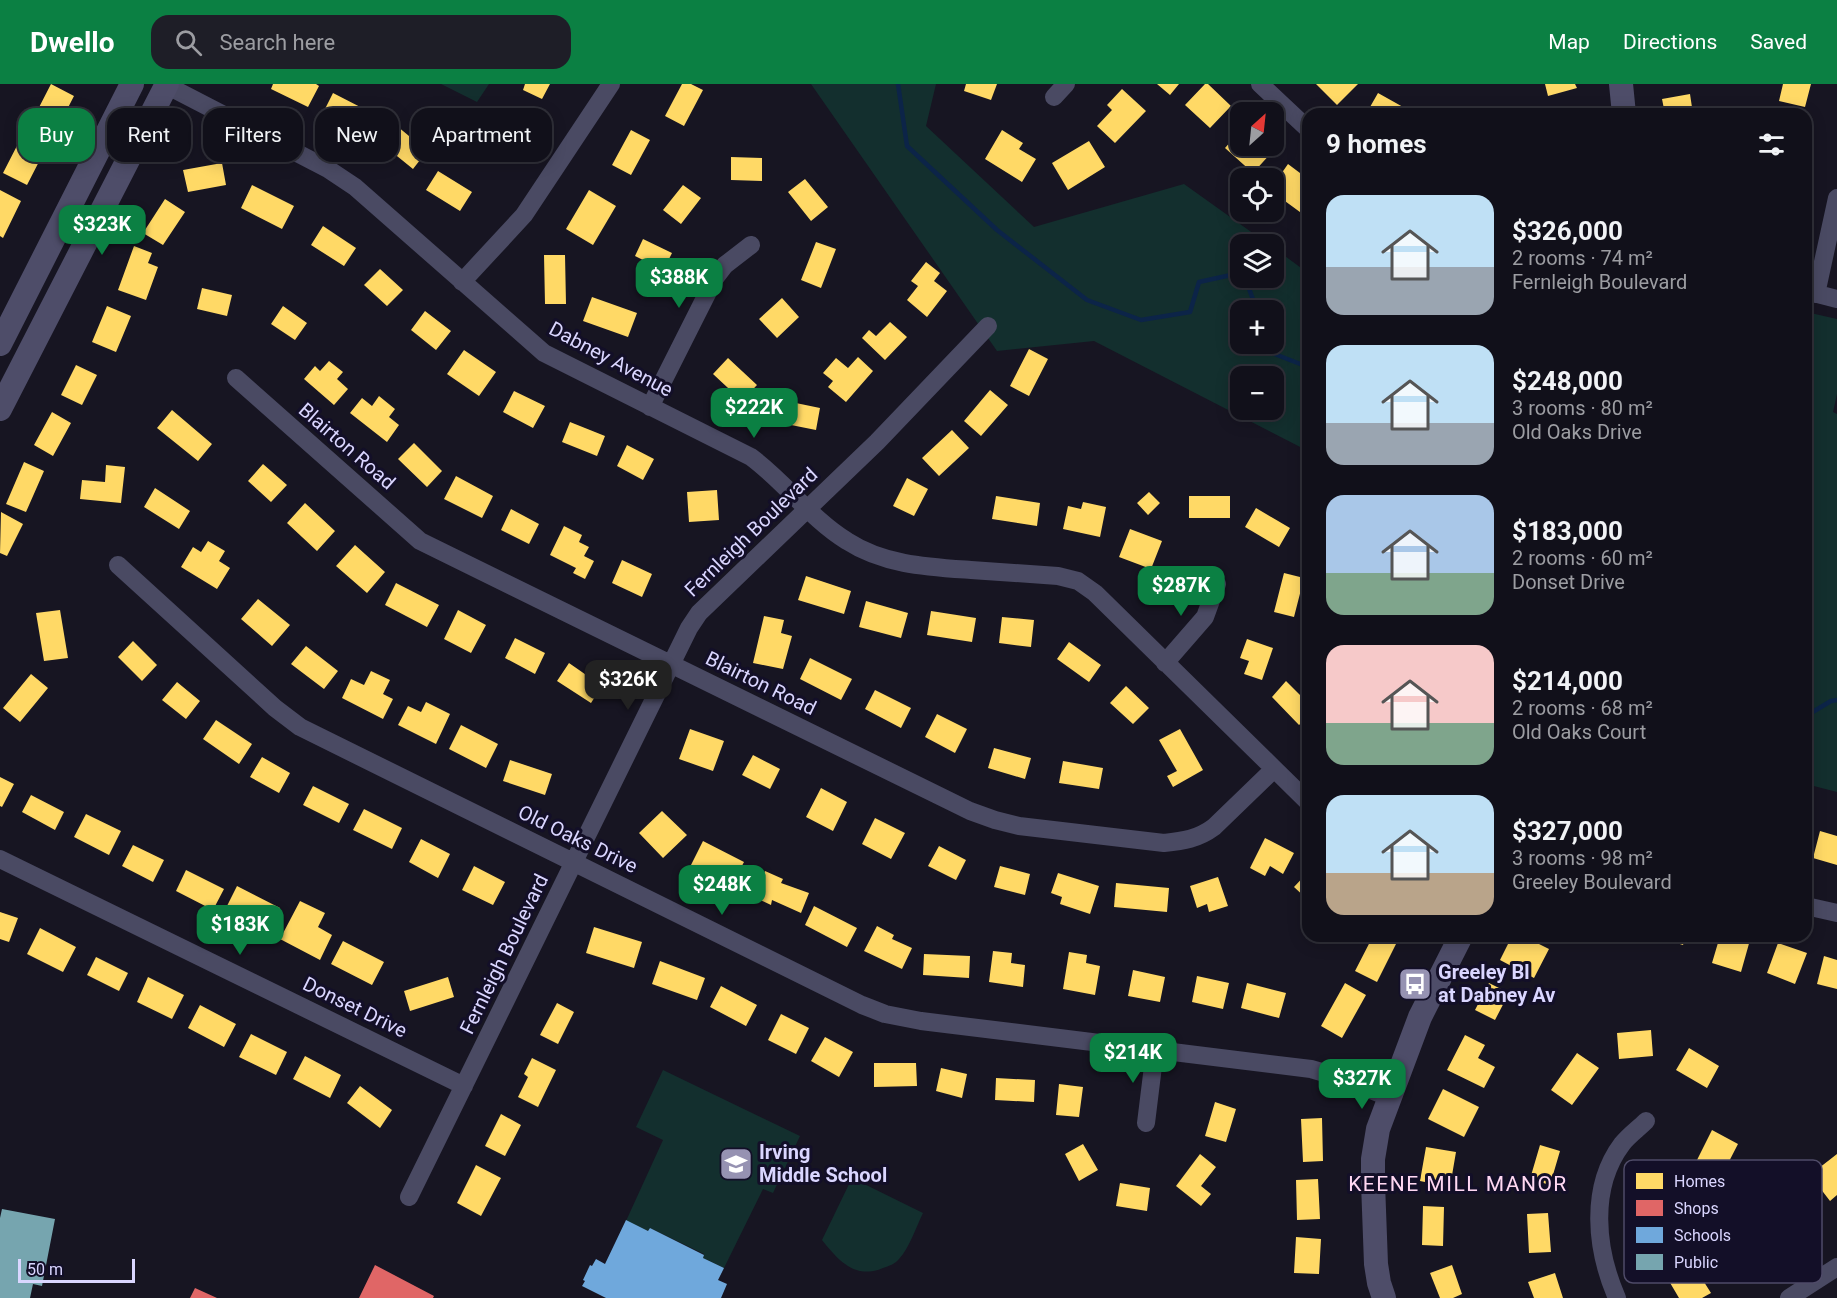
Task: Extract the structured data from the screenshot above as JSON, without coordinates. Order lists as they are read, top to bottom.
{
  "streets": {
    "street": [
      "Dabney Avenue",
      "Blairton Road",
      "Fernleigh Boulevard",
      "Old Oaks Drive",
      "Donset Drive"
    ]
  },
  "crossings": [
    ["Dabney Avenue", "Blairton Road"],
    ["Dabney Avenue", "Fernleigh Boulevard"],
    ["Blairton Road", "Fernleigh Boulevard"],
    ["Fernleigh Boulevard", "Old Oaks Drive"],
    ["Fernleigh Boulevard", "Donset Drive"]
  ],
  "districts": ["KEENE MILL MANOR"],
  "places": {
    "bus stop": ["Greeley Bl at Dabney Av"],
    "school or university": ["Irving Middle School"]
  },
  "legend": [
    "Homes",
    "Shops",
    "Schools",
    "Public"
  ],
  "scale_bar": "50 m",
  "north": "top right",
  "page": {
    "header": "Dwello",
    "search": "Search here",
    "nav": ["Map", "Directions", "Saved"],
    "map_buttons": ["+", "−"],
    "chip": [
      "Buy",
      "Rent",
      "Filters",
      "New",
      "Apartment"
    ],
    "heading": "9 homes",
    "list": [
      {
        "name": "$326,000",
        "note": "2 rooms · 74 m² · Fernleigh Boulevard"
      },
      {
        "name": "$248,000",
        "note": "3 rooms · 80 m² · Old Oaks Drive"
      },
      {
        "name": "$183,000",
        "note": "2 rooms · 60 m² · Donset Drive"
      },
      {
        "name": "$214,000",
        "note": "2 rooms · 68 m² · Old Oaks Court"
      },
      {
        "name": "$327,000",
        "note": "3 rooms · 98 m² · Greeley Boulevard"
      }
    ],
    "price": [
      "$323K",
      "$388K",
      "$222K",
      "$287K",
      "$326K",
      "$248K",
      "$183K",
      "$214K",
      "$327K"
    ],
    "scale": "50 m"
  }
}
